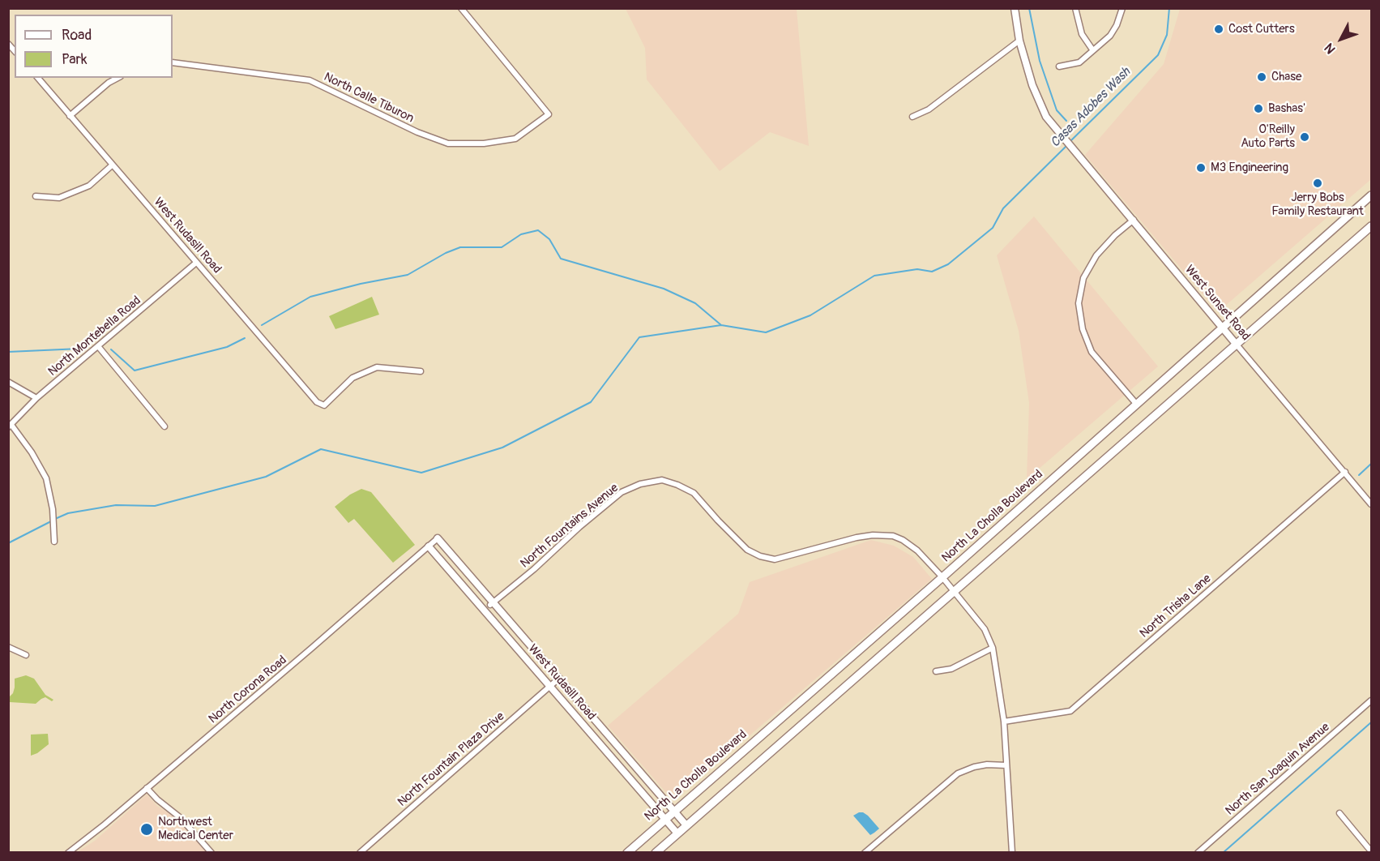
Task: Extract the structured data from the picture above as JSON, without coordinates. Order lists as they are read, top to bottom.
{
  "streets": {
    "main road": ["North La Cholla Boulevard"],
    "street": [
      "North Calle Tiburon",
      "West Rudasill Road",
      "West Sunset Road",
      "North Montebella Road",
      "North Fountains Avenue",
      "North Trisha Lane",
      "North Corona Road",
      "North Fountain Plaza Drive",
      "North San Joaquin Avenue"
    ]
  },
  "crossings": [
    ["West Rudasill Road", "North Montebella Road"],
    ["West Rudasill Road", "North La Cholla Boulevard"],
    ["West Rudasill Road", "North Fountains Avenue"],
    ["West Rudasill Road", "North Corona Road"],
    ["West Rudasill Road", "North Fountain Plaza Drive"],
    ["West Sunset Road", "North La Cholla Boulevard"],
    ["West Sunset Road", "North Trisha Lane"],
    ["North La Cholla Boulevard", "North Fountains Avenue"],
    ["North Fountains Avenue", "North Trisha Lane"]
  ],
  "water": ["Casas Adobes Wash"],
  "places": [
    "Cost Cutters",
    "Chase",
    "Bashas'",
    "O'Reilly Auto Parts",
    "M3 Engineering",
    "Jerry Bobs Family Restaurant",
    "Northwest Medical Center"
  ],
  "legend": ["Road", "Park"],
  "north": "bottom left"
}
